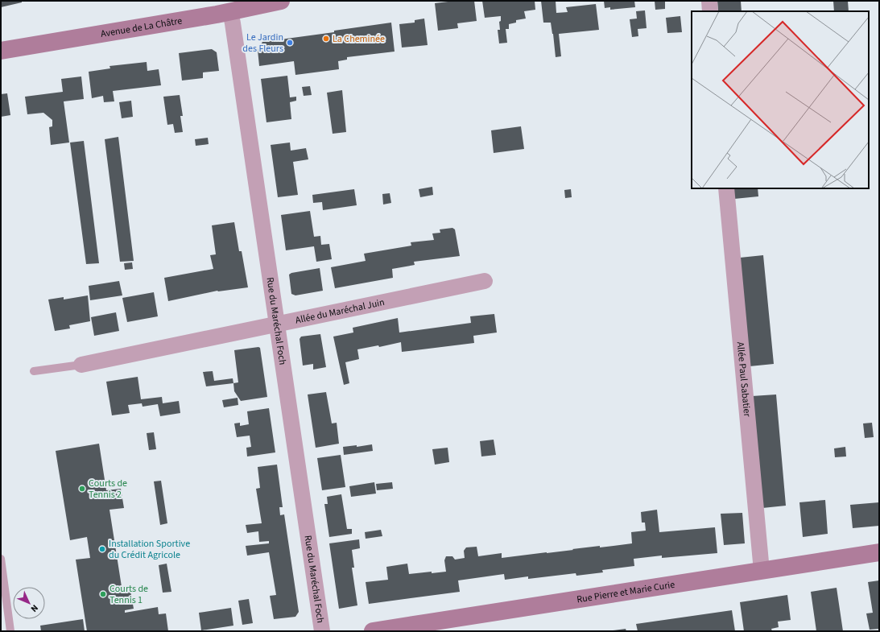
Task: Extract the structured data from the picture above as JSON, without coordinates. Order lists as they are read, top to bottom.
{
  "streets": {
    "street": [
      "Avenue de La Châtre",
      "Allée du Maréchal Juin",
      "Rue du Maréchal Foch",
      "Allée Paul Sabatier",
      "Rue Pierre et Marie Curie"
    ]
  },
  "crossings": [
    ["Avenue de La Châtre", "Rue du Maréchal Foch"],
    ["Allée du Maréchal Juin", "Rue du Maréchal Foch"],
    ["Allée Paul Sabatier", "Rue Pierre et Marie Curie"]
  ],
  "places": [
    "La Cheminée",
    "Le Jardin des Fleurs",
    "Courts de Tennis 2",
    "Installation Sportive du Crédit Agricole",
    "Courts de Tennis 1"
  ],
  "north": "bottom right"
}
